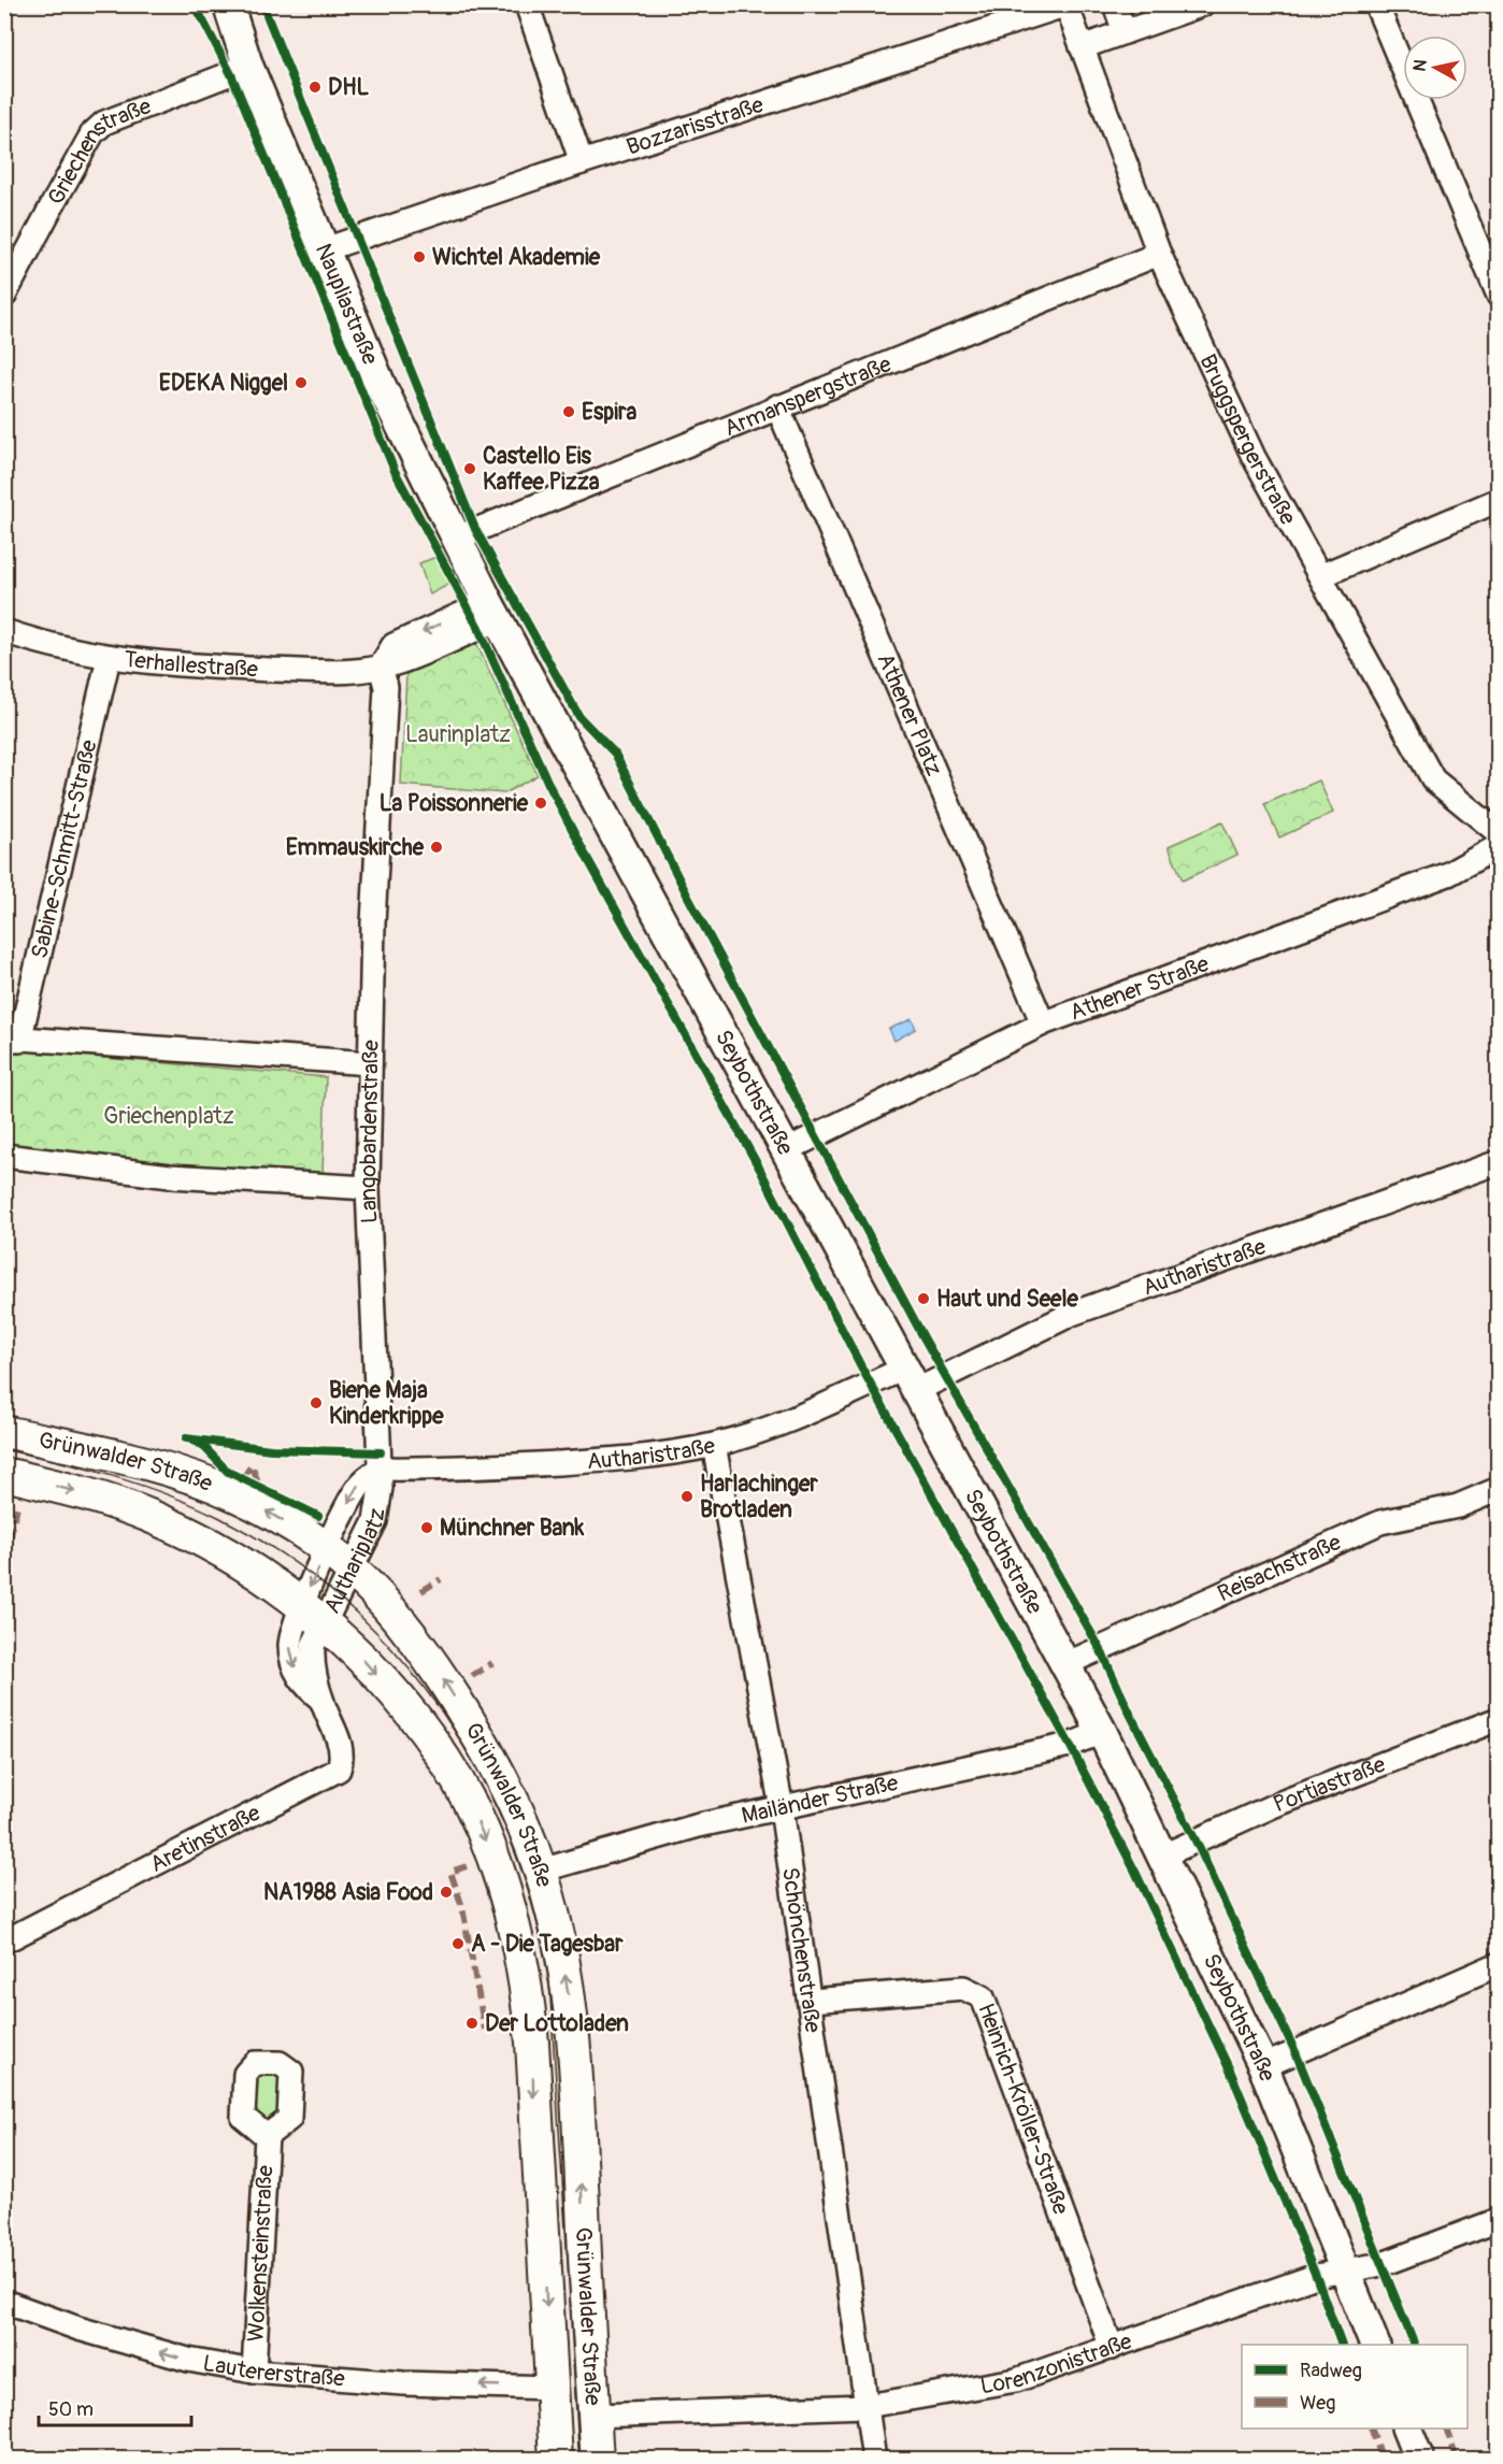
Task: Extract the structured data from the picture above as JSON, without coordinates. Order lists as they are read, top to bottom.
{
  "streets": {
    "main road": ["Grünwalder Straße"],
    "street": [
      "Bozzarisstraße",
      "Griechenstraße",
      "Naupliastraße",
      "Armanspergstraße",
      "Bruggspergerstraße",
      "Terhallestraße",
      "Athener Platz",
      "Sabine-Schmitt-Straße",
      "Athener Straße",
      "Seybothstraße",
      "Langobardenstraße",
      "Autharistraße",
      "Authariplatz",
      "Reisachstraße",
      "Portiastraße",
      "Mailänder Straße",
      "Aretinstraße",
      "Schönchenstraße",
      "Heinrich-Kröller-Straße",
      "Wolkensteinstraße",
      "Lorenzonistraße",
      "Lautererstraße"
    ]
  },
  "crossings": [
    ["Bozzarisstraße", "Naupliastraße"],
    ["Bozzarisstraße", "Bruggspergerstraße"],
    ["Griechenstraße", "Naupliastraße"],
    ["Naupliastraße", "Armanspergstraße"],
    ["Armanspergstraße", "Bruggspergerstraße"],
    ["Armanspergstraße", "Athener Platz"],
    ["Terhallestraße", "Sabine-Schmitt-Straße"],
    ["Terhallestraße", "Langobardenstraße"],
    ["Athener Platz", "Athener Straße"],
    ["Athener Straße", "Seybothstraße"],
    ["Seybothstraße", "Autharistraße"],
    ["Seybothstraße", "Reisachstraße"],
    ["Seybothstraße", "Portiastraße"],
    ["Seybothstraße", "Mailänder Straße"],
    ["Seybothstraße", "Lorenzonistraße"],
    ["Langobardenstraße", "Autharistraße"],
    ["Langobardenstraße", "Authariplatz"],
    ["Autharistraße", "Authariplatz"],
    ["Autharistraße", "Schönchenstraße"],
    ["Grünwalder Straße", "Authariplatz"],
    ["Grünwalder Straße", "Mailänder Straße"],
    ["Grünwalder Straße", "Lorenzonistraße"],
    ["Grünwalder Straße", "Lautererstraße"],
    ["Authariplatz", "Aretinstraße"],
    ["Mailänder Straße", "Schönchenstraße"],
    ["Schönchenstraße", "Heinrich-Kröller-Straße"],
    ["Schönchenstraße", "Lorenzonistraße"],
    ["Heinrich-Kröller-Straße", "Lorenzonistraße"],
    ["Wolkensteinstraße", "Lautererstraße"]
  ],
  "one_way": ["Lautererstraße"],
  "parks": ["Laurinplatz", "Griechenplatz"],
  "places": [
    "DHL",
    "Wichtel Akademie",
    "EDEKA Niggel",
    "Espira",
    "Castello Eis Kaffee Pizza",
    "La Poissonnerie",
    "Emmauskirche",
    "Haut und Seele",
    "Biene Maja Kinderkrippe",
    "Harlachinger Brotladen",
    "Münchner Bank",
    "NA1988 Asia Food",
    "A - Die Tagesbar",
    "Der Lottoladen"
  ],
  "legend": ["Radweg", "Weg"],
  "scale_bar": "50 m",
  "north": "left"
}
